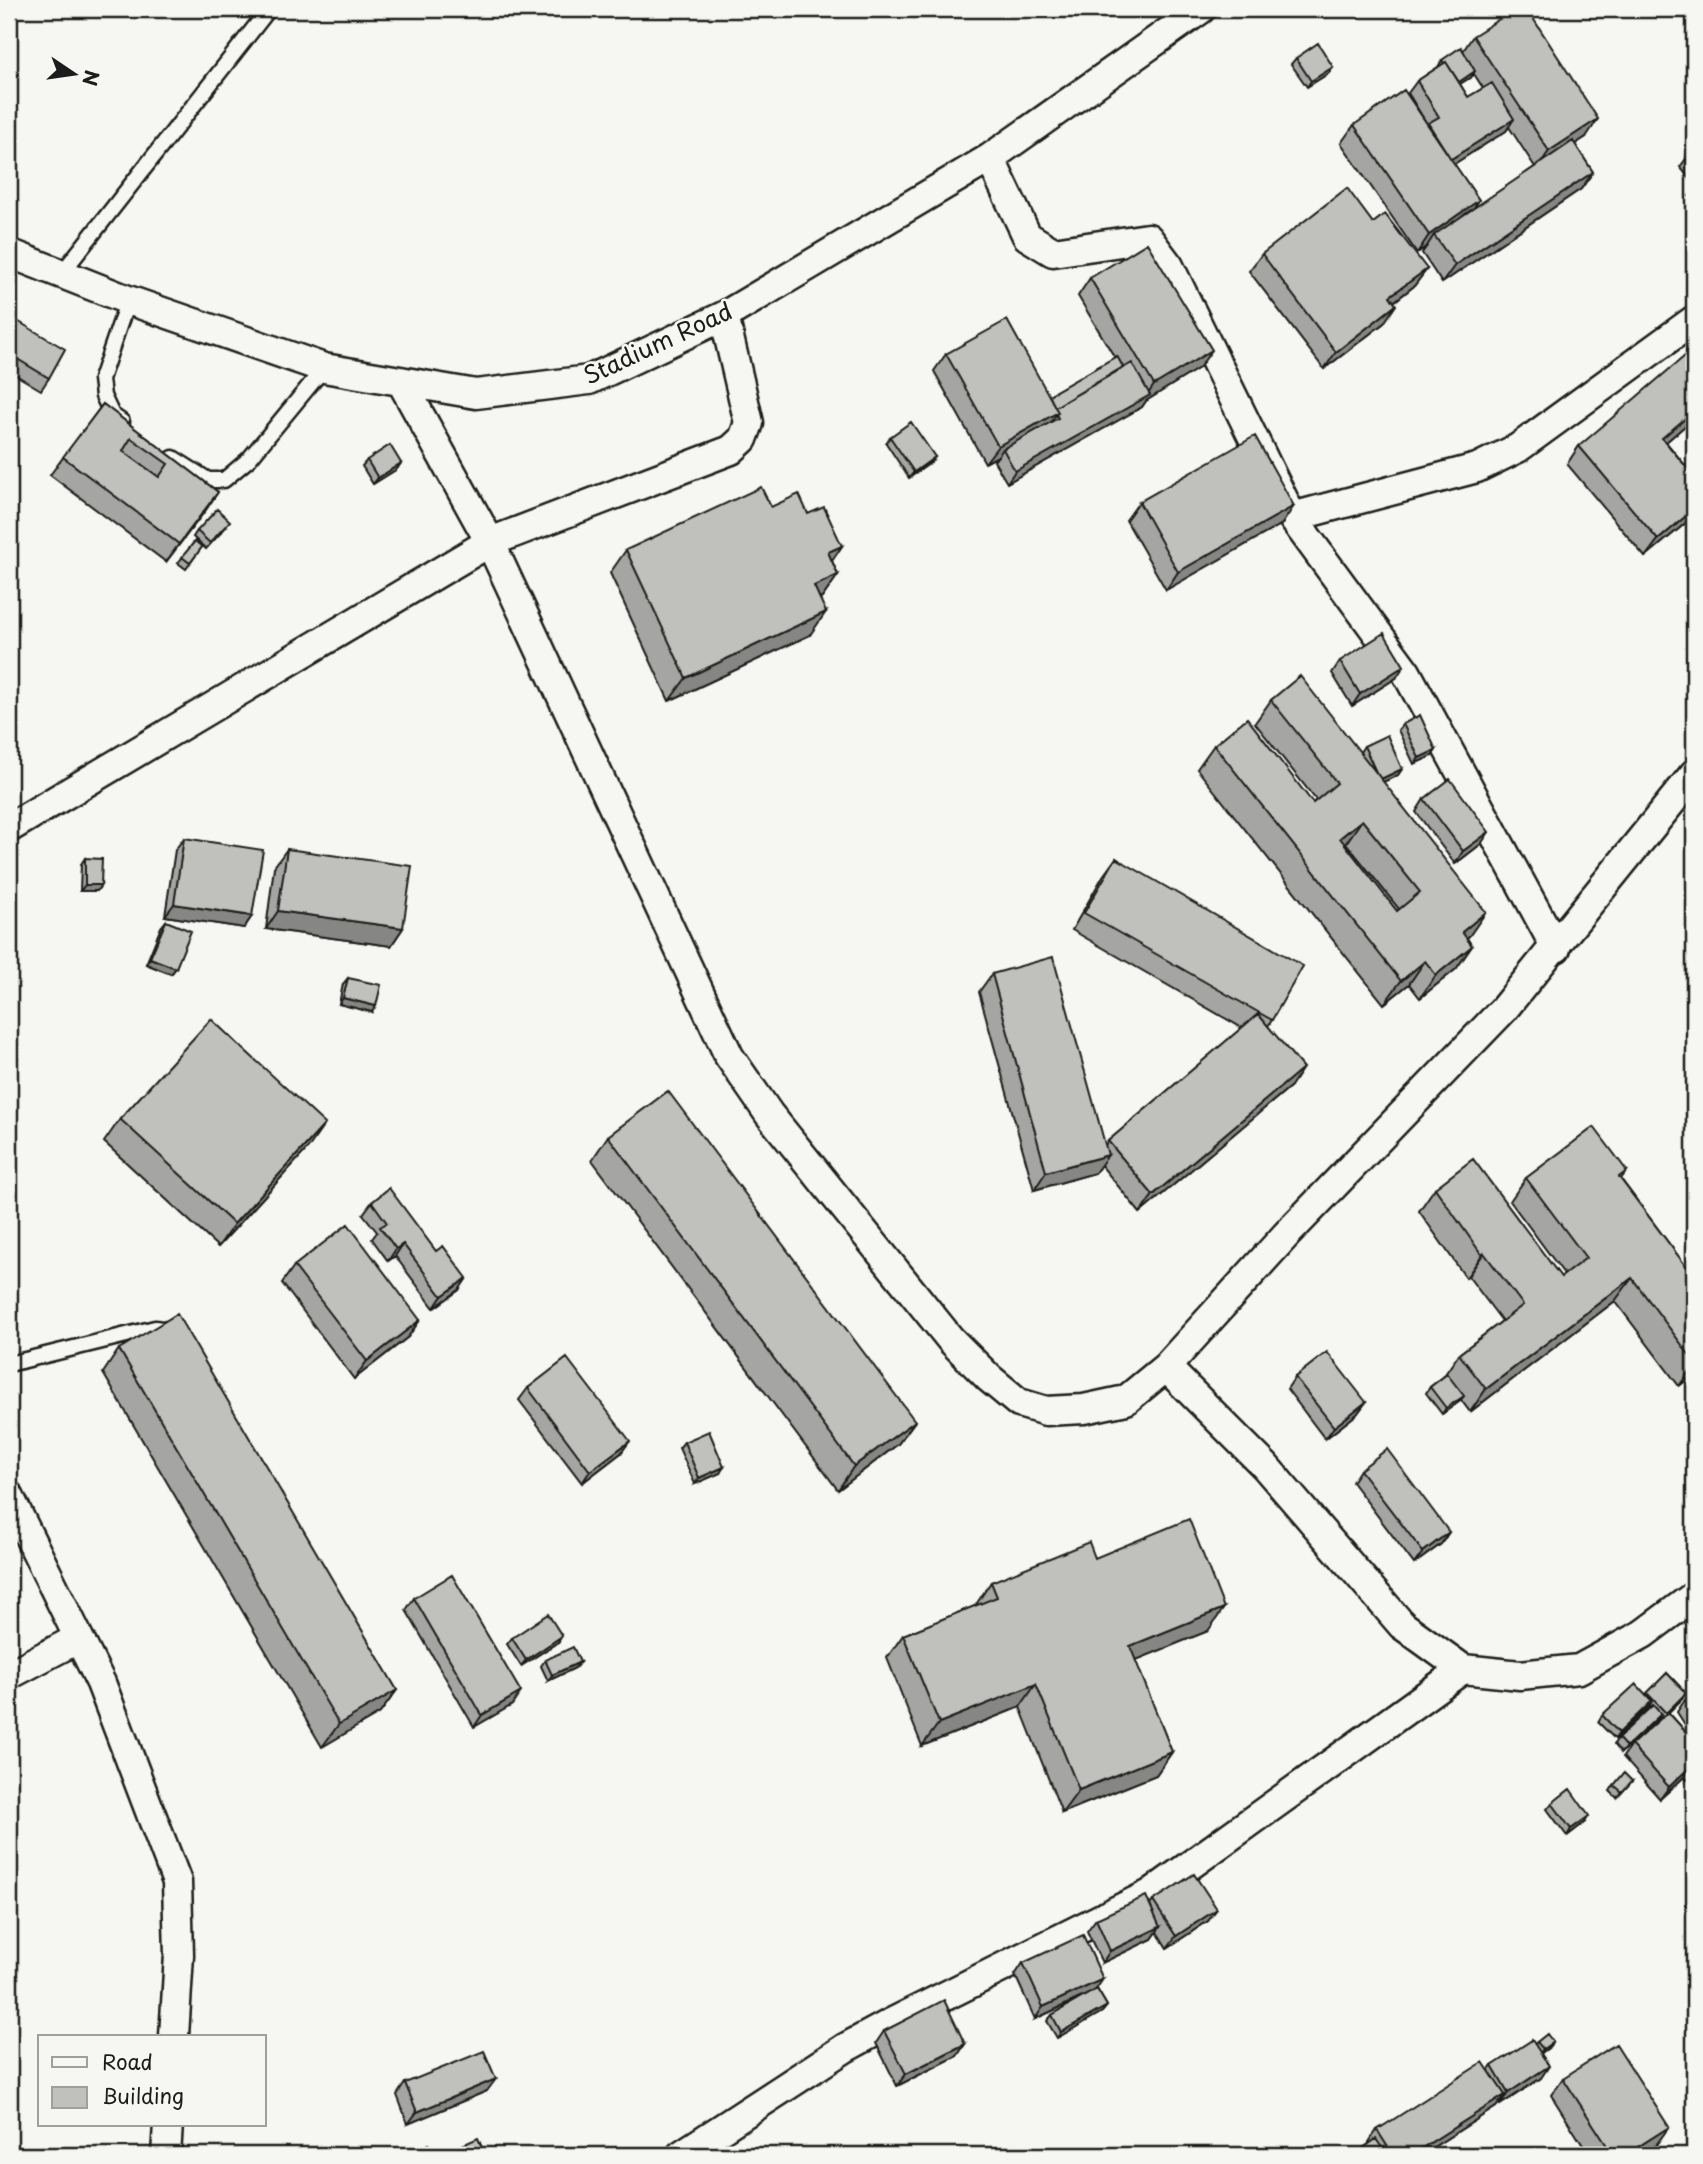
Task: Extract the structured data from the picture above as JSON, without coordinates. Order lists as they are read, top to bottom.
{
  "streets": {
    "street": ["Stadium Road"]
  },
  "legend": ["Road", "Building"],
  "north": "right"
}
